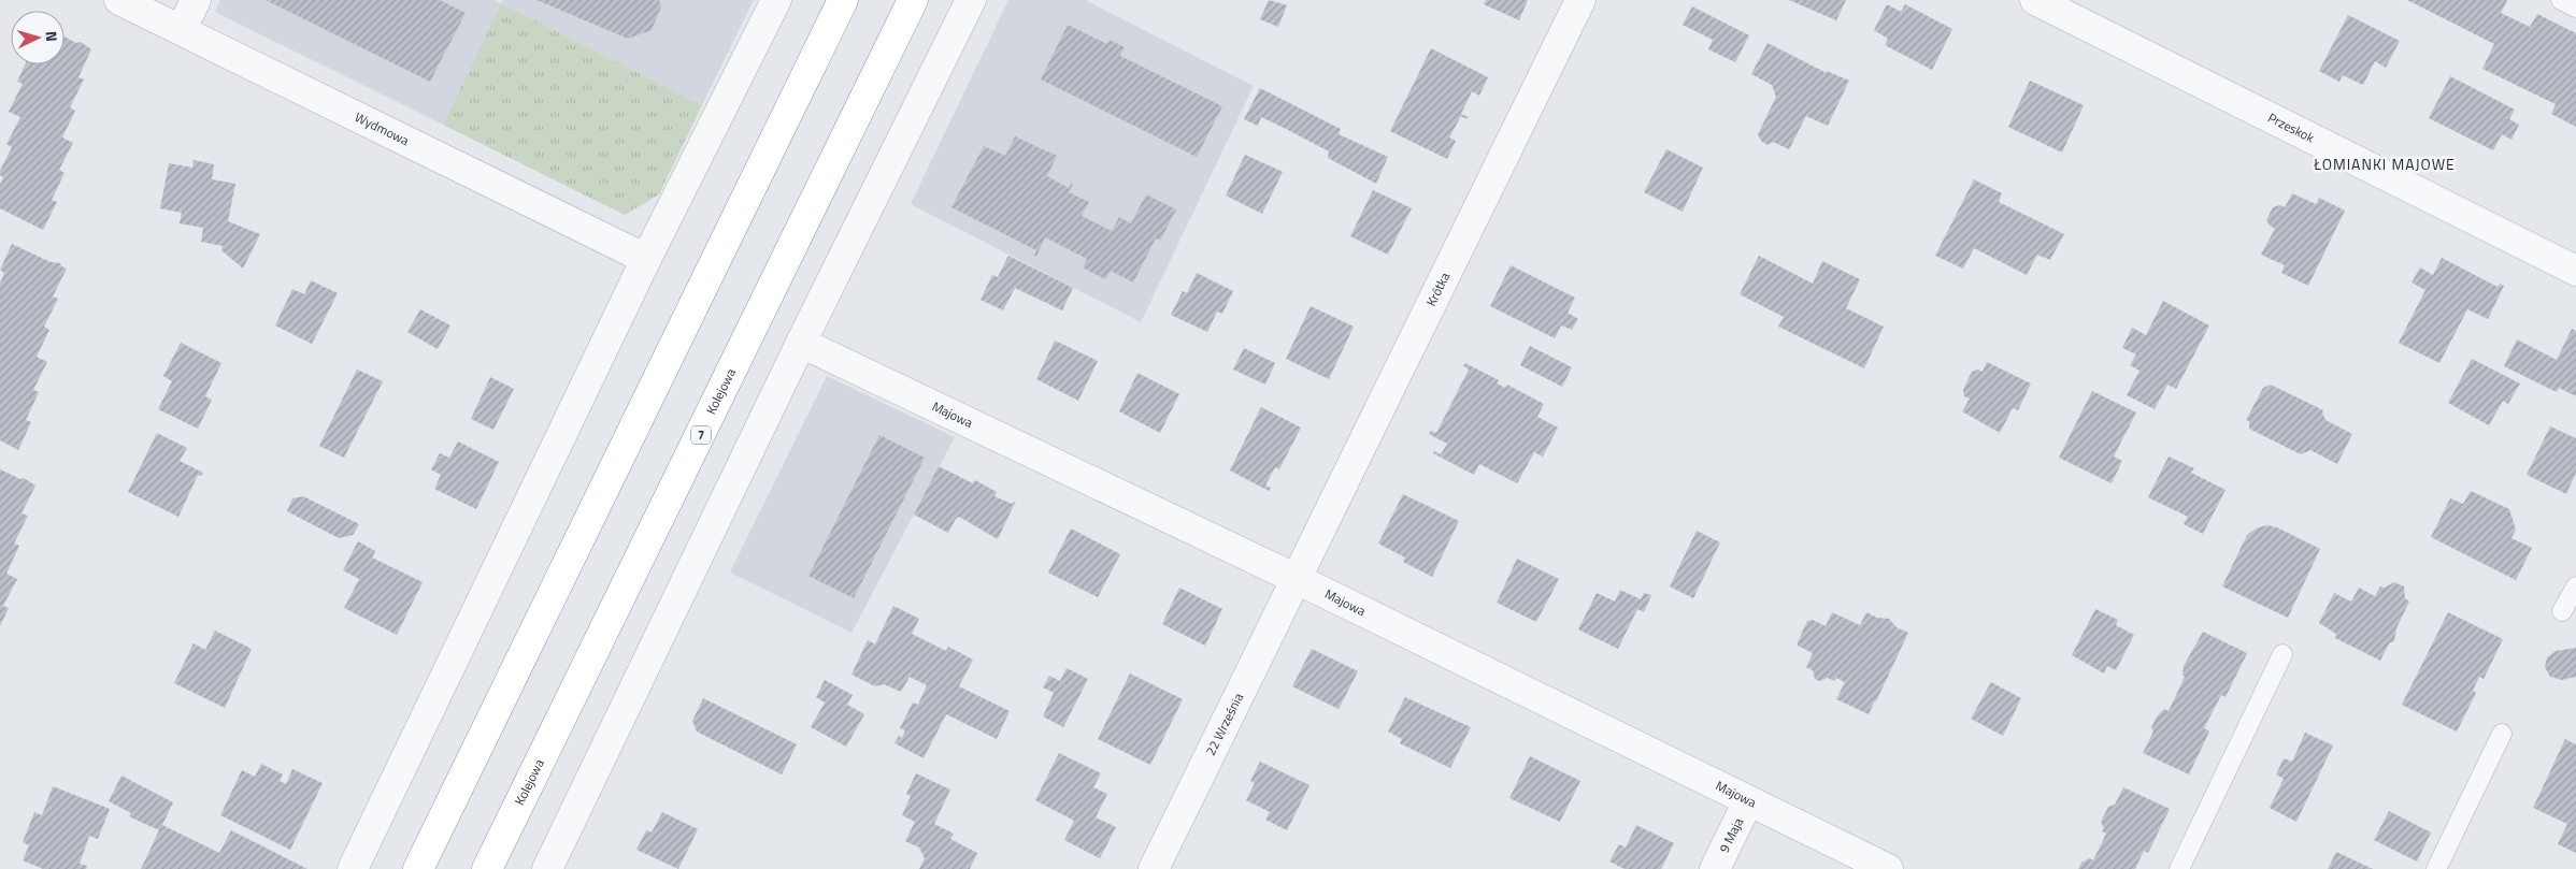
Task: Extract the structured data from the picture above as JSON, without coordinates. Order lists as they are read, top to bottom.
{
  "streets": {
    "highway": ["Kolejowa", "7"],
    "street": [
      "Przeskok",
      "Wydmowa",
      "Krótka",
      "Majowa",
      "22 Września",
      "9 Maja"
    ]
  },
  "crossings": [
    ["Krótka", "Majowa"],
    ["Krótka", "22 Września"],
    ["Majowa", "22 Września"],
    ["Majowa", "9 Maja"]
  ],
  "districts": ["ŁOMIANKI MAJOWE"],
  "north": "right"
}
